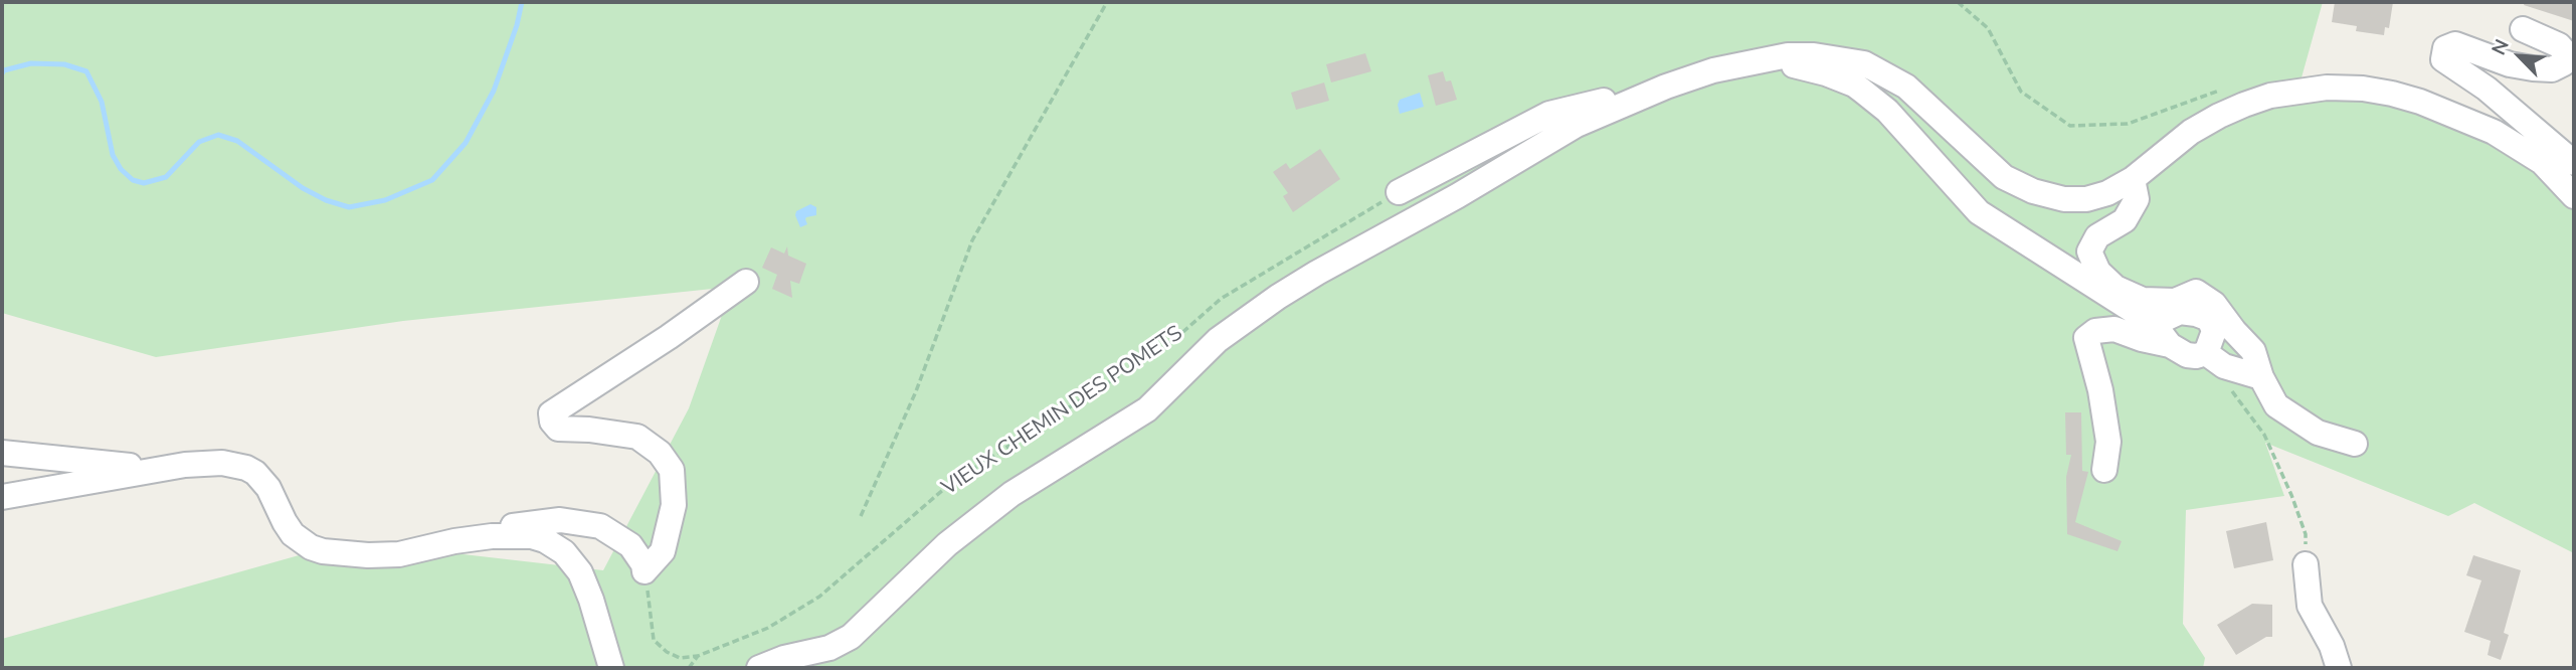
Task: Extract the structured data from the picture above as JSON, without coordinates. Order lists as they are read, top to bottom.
{
  "streets": {
    "path": ["VIEUX CHEMIN DES POMETS"]
  },
  "north": "top left"
}
